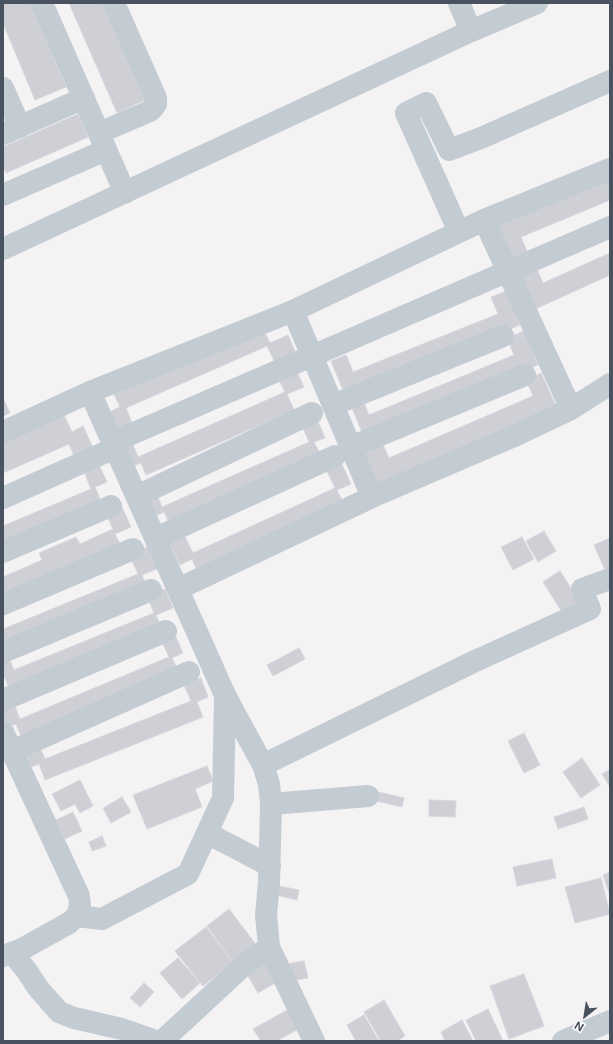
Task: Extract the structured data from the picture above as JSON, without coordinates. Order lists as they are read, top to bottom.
{
  "north": "bottom left"
}
